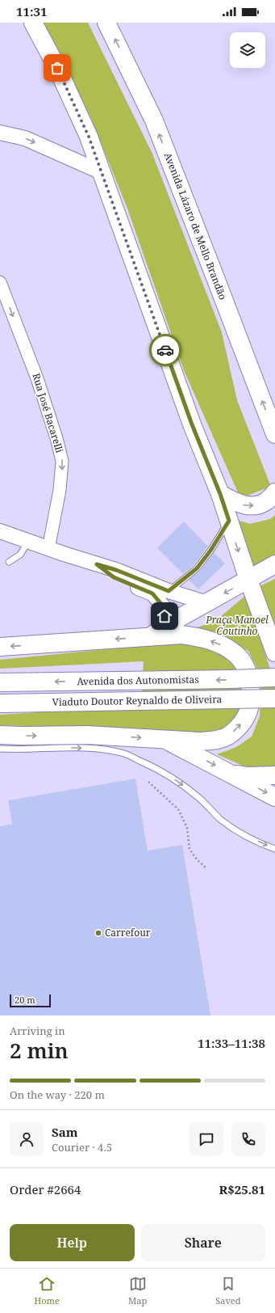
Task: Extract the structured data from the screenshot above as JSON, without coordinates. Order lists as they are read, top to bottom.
{
  "streets": {
    "main road": ["Avenida Lázaro de Mello Brandão", "Avenida dos Autonomistas", "Viaduto Doutor Reynaldo de Oliveira"],
    "street": ["Rua José Bacarelli"]
  },
  "one_way": ["Rua José Bacarelli"],
  "parks": ["Praça Manoel Coutinho"],
  "places": ["Carrefour"],
  "scale_bar": "20 m",
  "page": {
    "status": "11:31",
    "scale": "20 m",
    "heading": ["2 min", "Arriving in", "11:33–11:38"],
    "panel": [
      "Sam",
      "Courier · 4.5",
      "Order #2664",
      "R$25.81"
    ],
    "bar": "On the way · 220 m",
    "buttons": ["Help", "Share"],
    "tabs": ["Home", "Map", "Saved"]
  }
}
